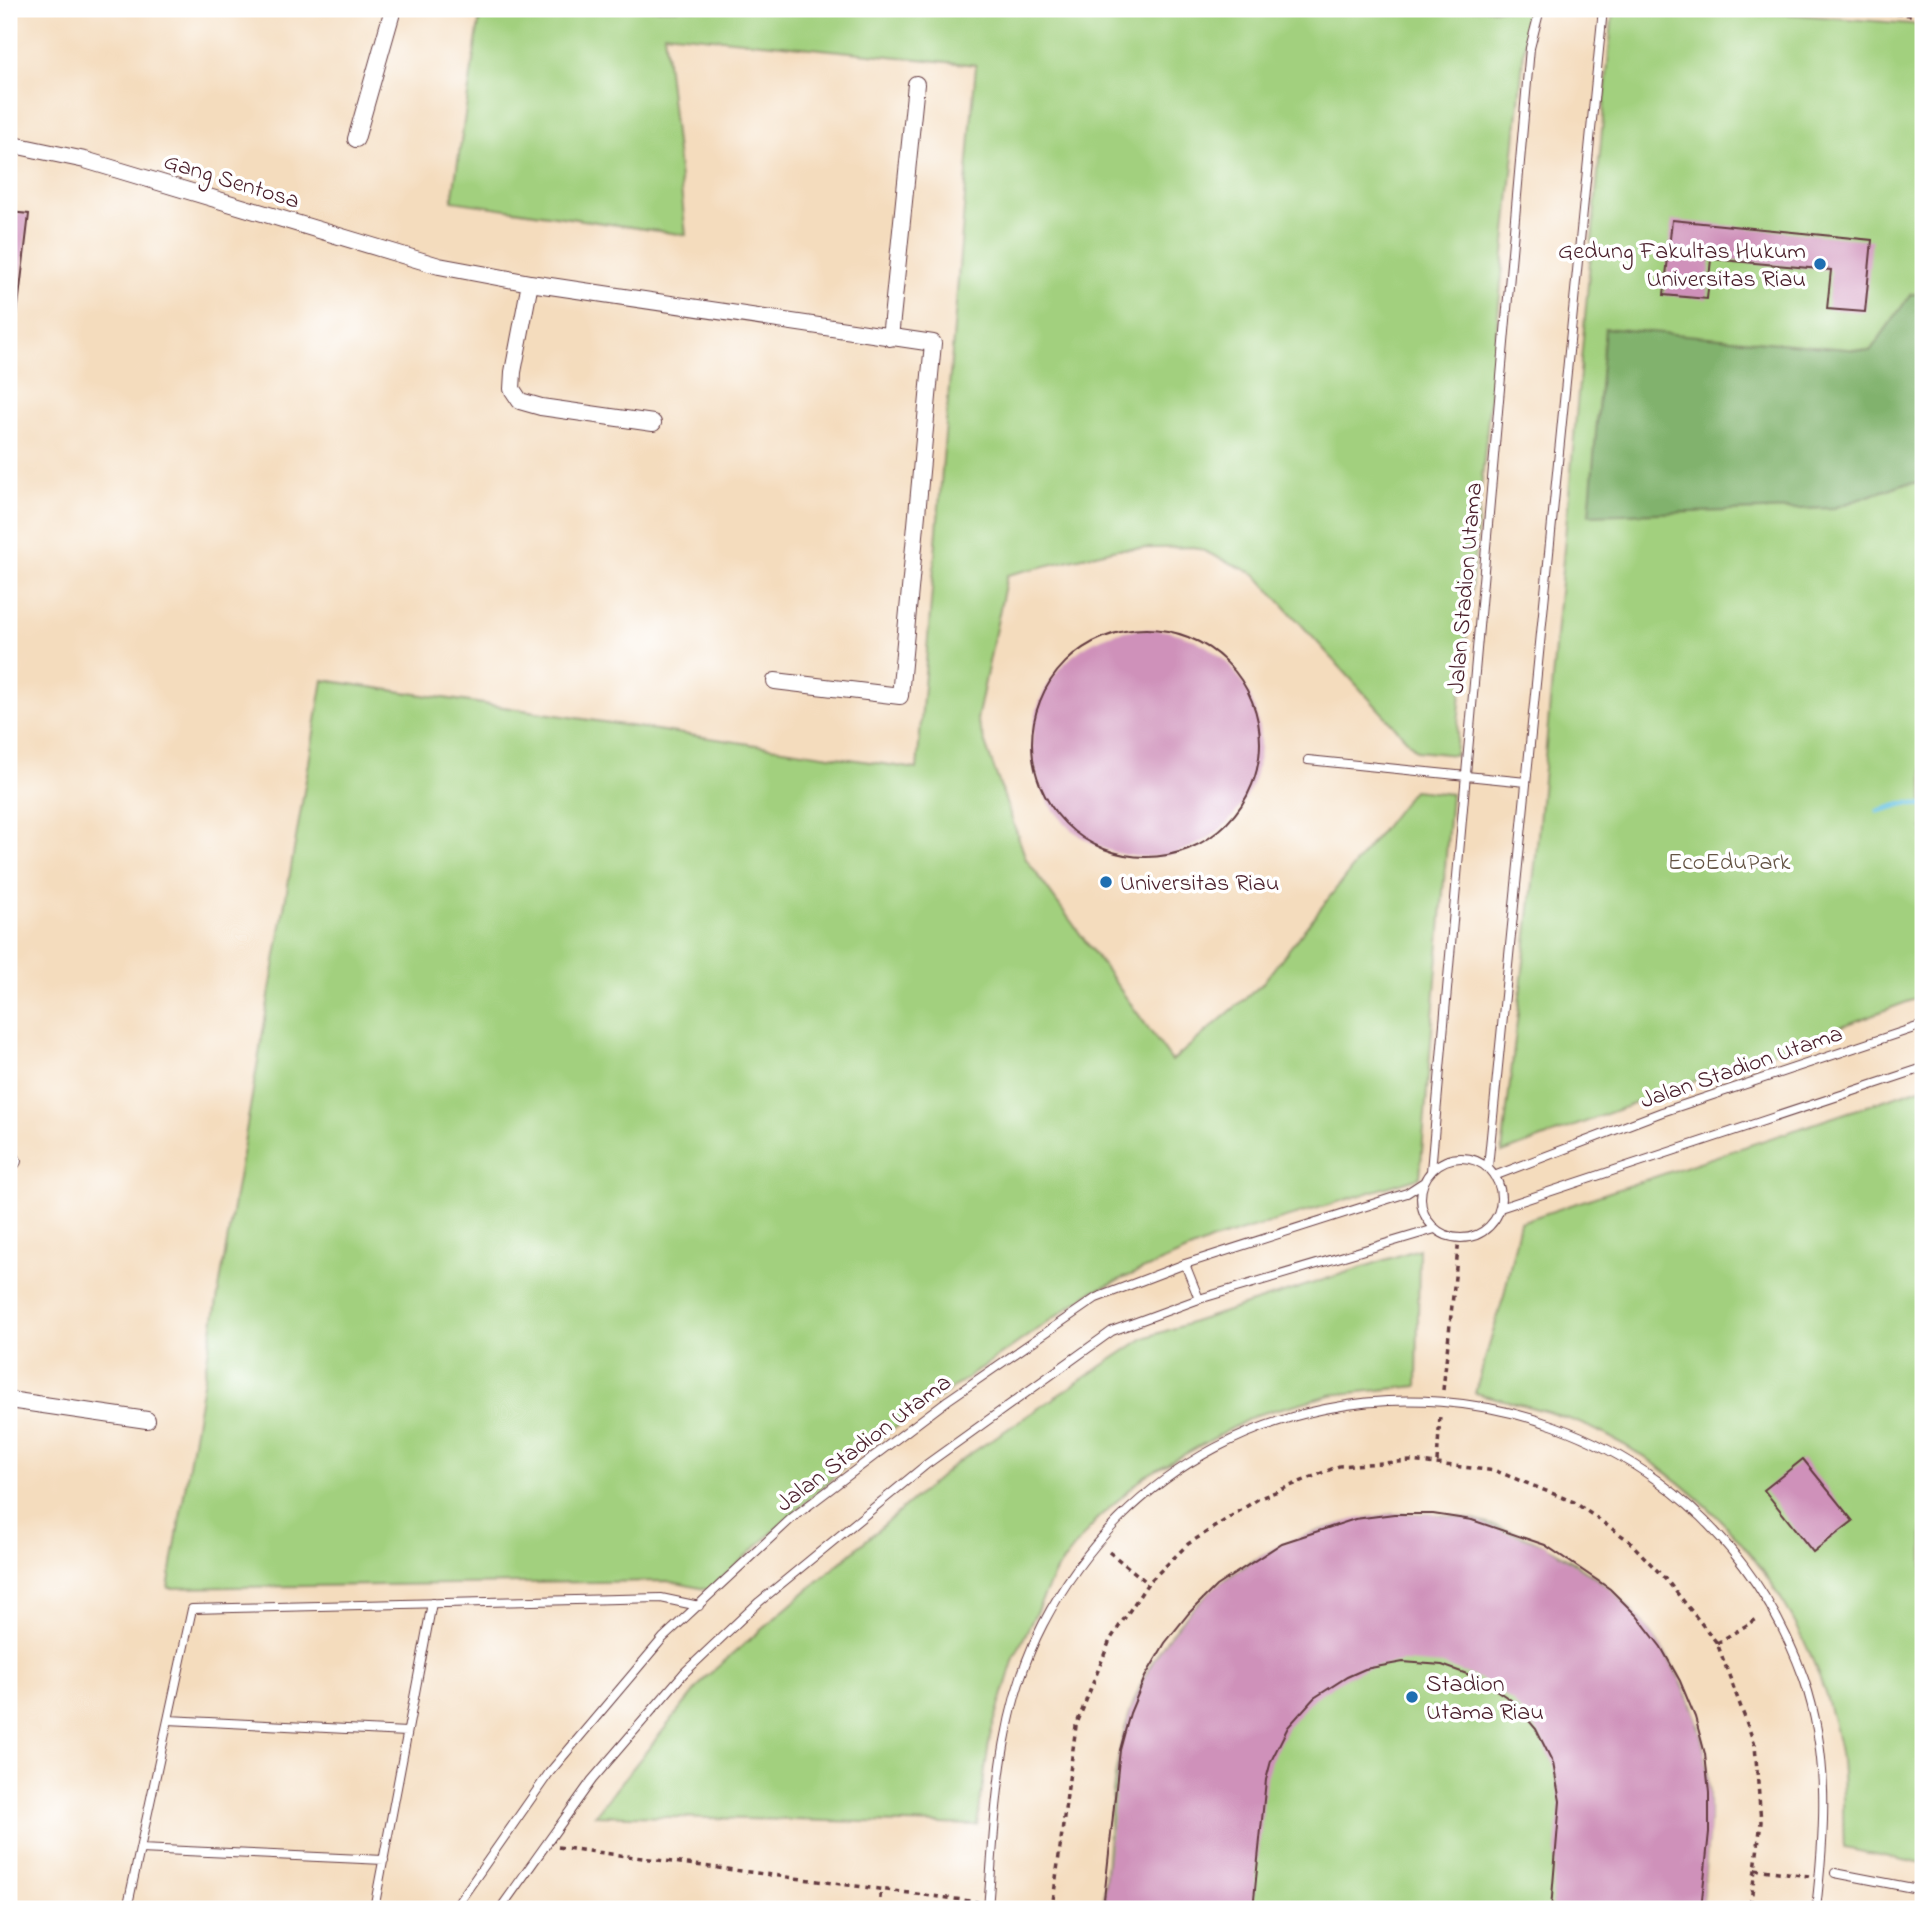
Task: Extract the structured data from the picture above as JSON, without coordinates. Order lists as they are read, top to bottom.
{
  "streets": {
    "street": ["Gang Sentosa"],
    "lane": ["Jalan Stadion Utama"]
  },
  "parks": ["EcoEduPark"],
  "places": ["Gedung Fakultas Hukum Universitas Riau", "Universitas Riau", "Stadion Utama Riau"]
}
